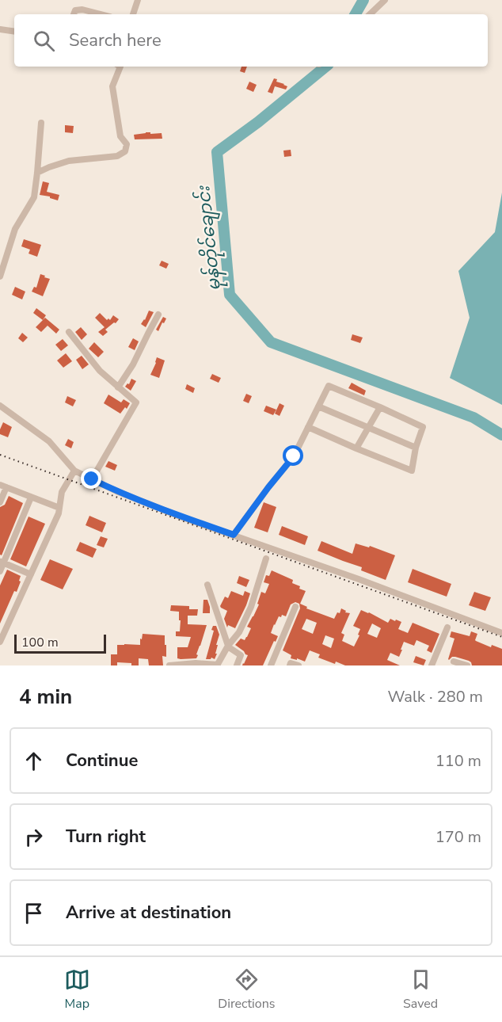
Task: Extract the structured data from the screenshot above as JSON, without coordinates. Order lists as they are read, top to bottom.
{
  "water": ["မုန်တိုင်ချောင်း"],
  "scale_bar": "100 m",
  "page": {
    "search": "Search here",
    "scale": "100 m",
    "heading": ["4 min", "Walk · 280 m"],
    "list": [
      ["Continue", "110 m"],
      ["Turn right", "170 m"],
      "Arrive at destination"
    ],
    "nav": ["Map", "Directions", "Saved"]
  }
}
